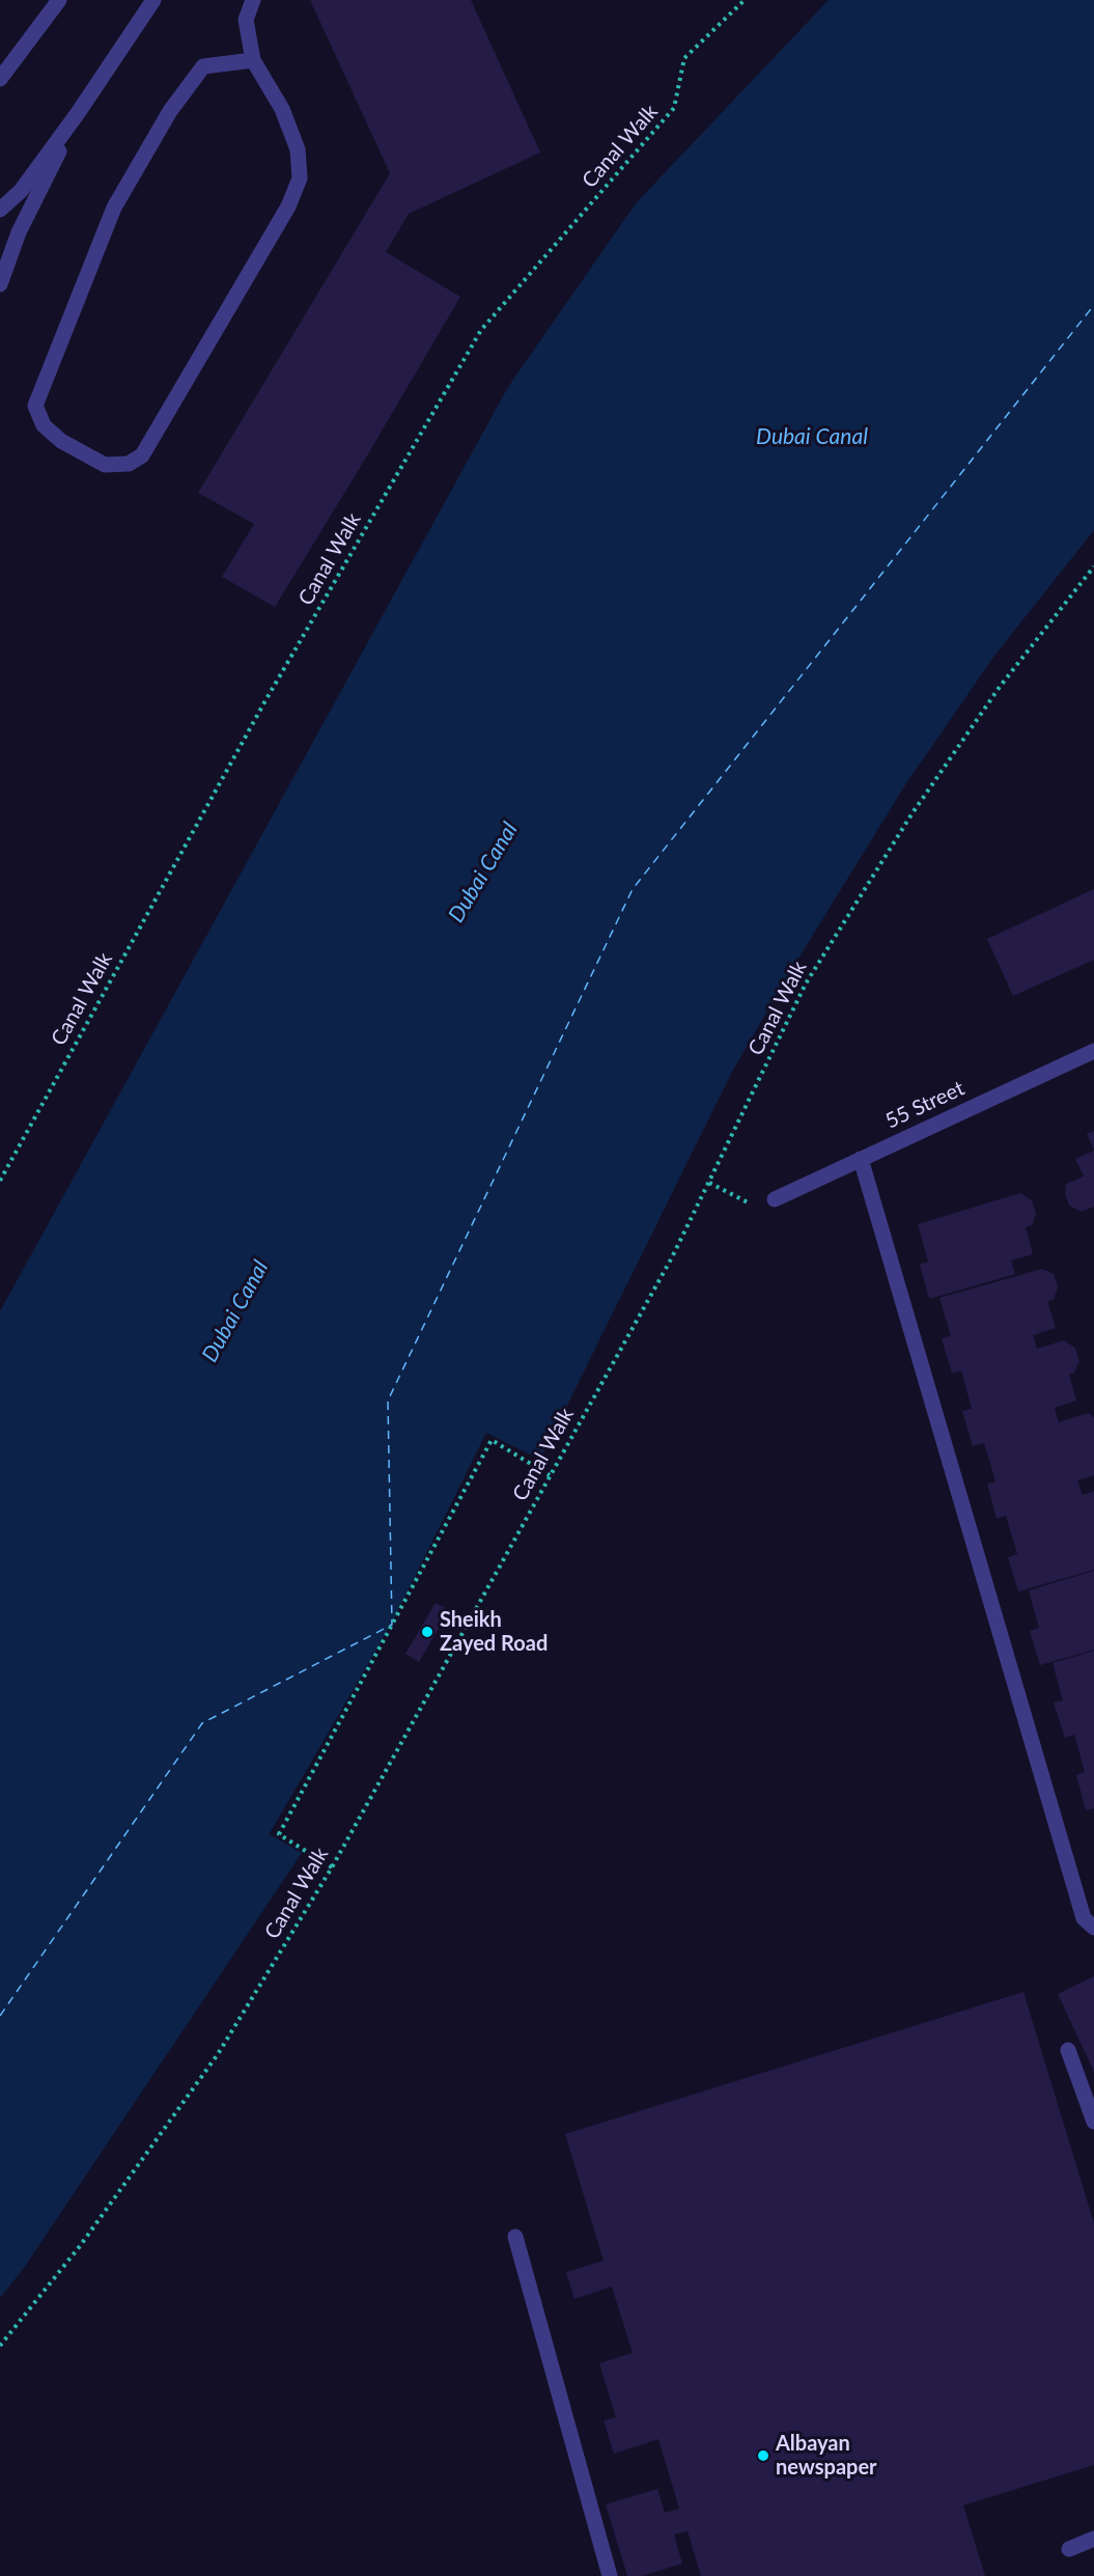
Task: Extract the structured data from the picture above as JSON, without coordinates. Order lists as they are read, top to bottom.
{
  "streets": {
    "street": ["55 Street"],
    "path": ["Canal Walk"]
  },
  "water": ["Dubai Canal"],
  "places": ["Sheikh Zayed Road", "Albayan newspaper"]
}
